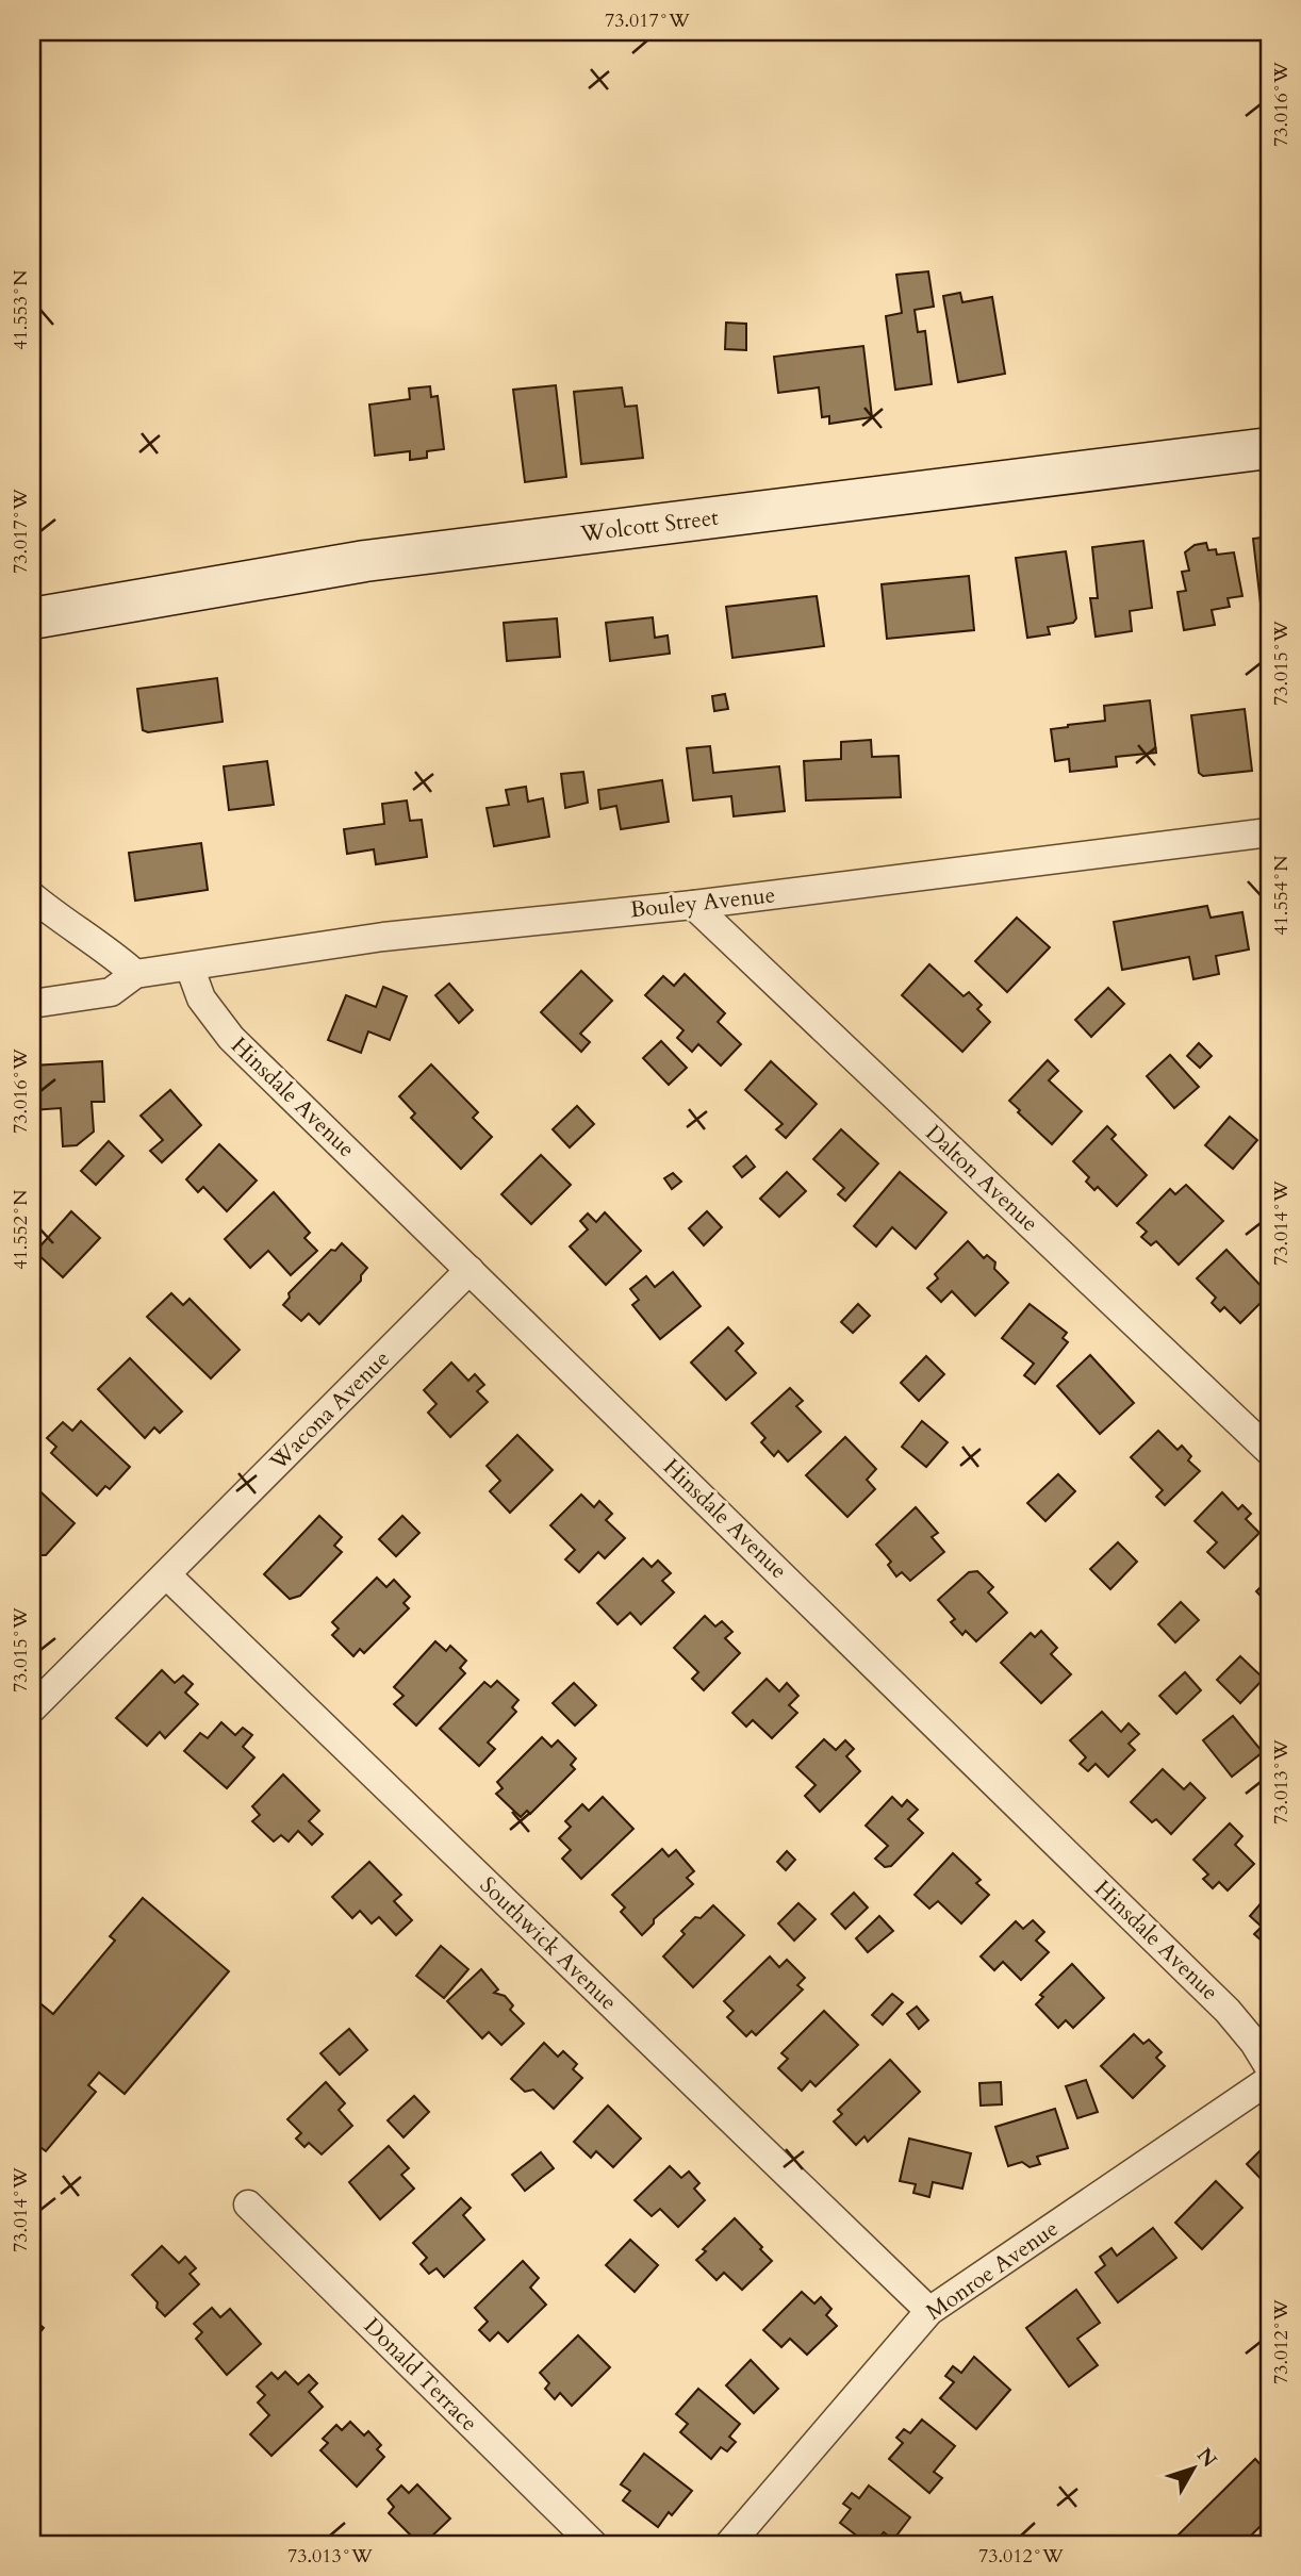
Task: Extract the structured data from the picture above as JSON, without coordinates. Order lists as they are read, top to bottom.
{
  "streets": {
    "main road": ["Wolcott Street"],
    "street": [
      "Bouley Avenue",
      "Hinsdale Avenue",
      "Dalton Avenue",
      "Wacona Avenue",
      "Southwick Avenue",
      "Monroe Avenue",
      "Donald Terrace"
    ]
  },
  "crossings": [
    ["Bouley Avenue", "Hinsdale Avenue"],
    ["Bouley Avenue", "Dalton Avenue"],
    ["Hinsdale Avenue", "Wacona Avenue"],
    ["Wacona Avenue", "Southwick Avenue"],
    ["Southwick Avenue", "Monroe Avenue"]
  ],
  "north": "top right",
  "coordinates": [
    "73.017°W",
    "73.016°W",
    "41.553°N",
    "73.015°W",
    "41.554°N",
    "73.014°W",
    "41.552°N",
    "73.013°W",
    "73.012°W"
  ]
}
